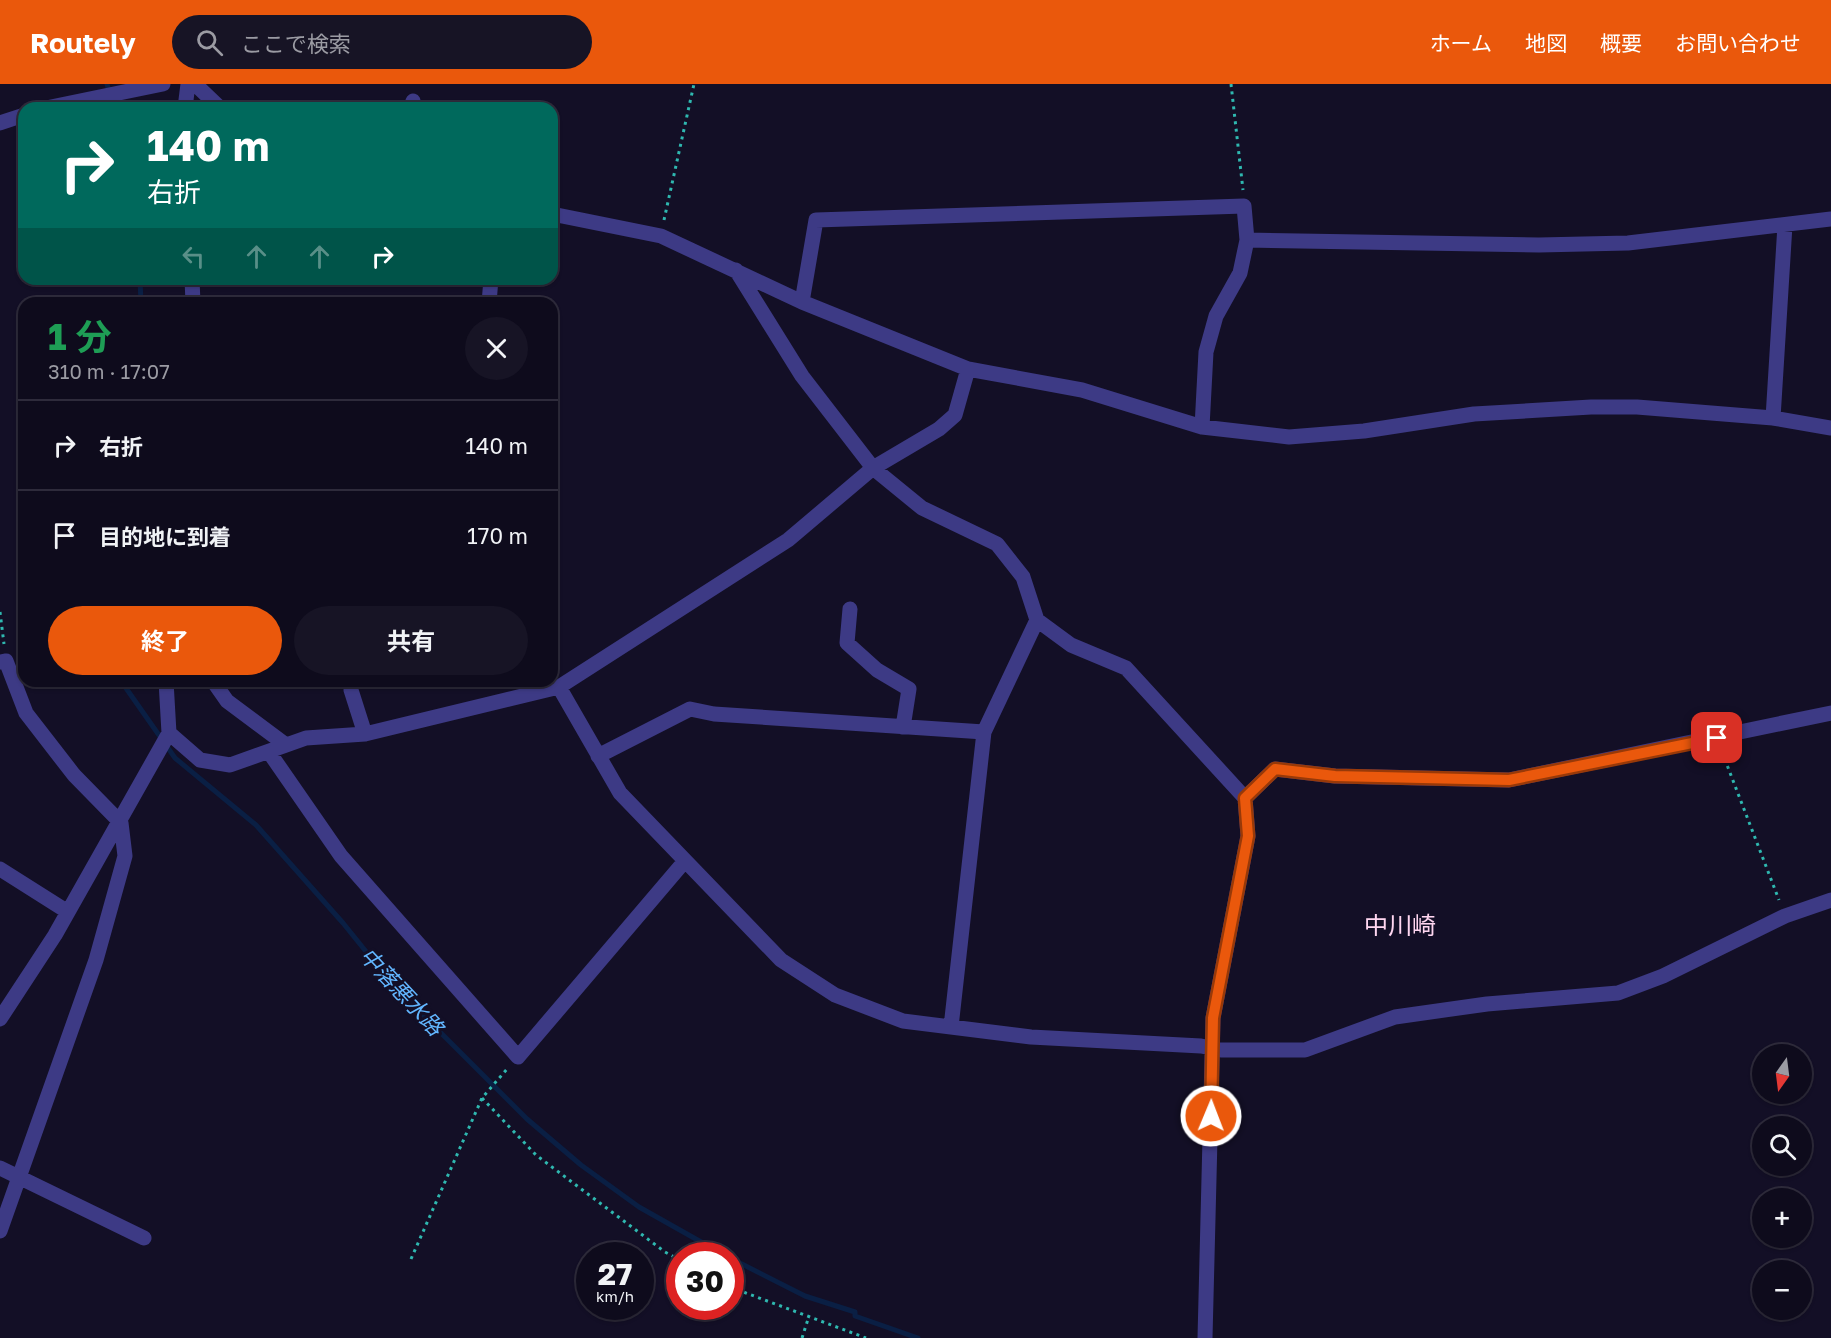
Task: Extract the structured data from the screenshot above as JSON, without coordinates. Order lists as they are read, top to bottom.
{
  "districts": ["中川崎"],
  "water": ["中落悪水路"],
  "north": "bottom",
  "page": {
    "header": "Routely",
    "search": "ここで検索",
    "nav": [
      "ホーム",
      "地図",
      "概要",
      "お問い合わせ"
    ],
    "turn": ["140 m", "右折"],
    "heading": ["1 分", "310 m · 17:07"],
    "list": [
      {
        "name": "右折",
        "value": "140 m"
      },
      {
        "name": "目的地に到着",
        "value": "170 m"
      }
    ],
    "buttons": ["終了", "共有"],
    "map_buttons": ["+", "−"],
    "speed": "27 km/h",
    "limit": "30"
  }
}
